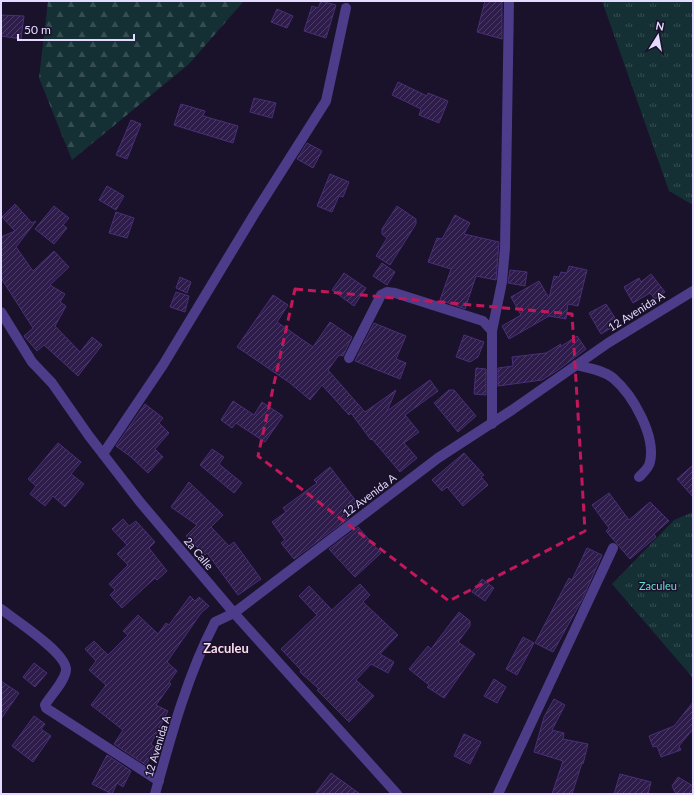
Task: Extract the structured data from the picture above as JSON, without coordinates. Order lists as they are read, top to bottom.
{
  "streets": {
    "street": ["12 Avenida A", "2a Calle"]
  },
  "crossings": [
    ["12 Avenida A", "2a Calle"]
  ],
  "districts": ["Zaculeu"],
  "parks": ["Zaculeu"],
  "scale_bar": "50 m",
  "north": "top"
}
